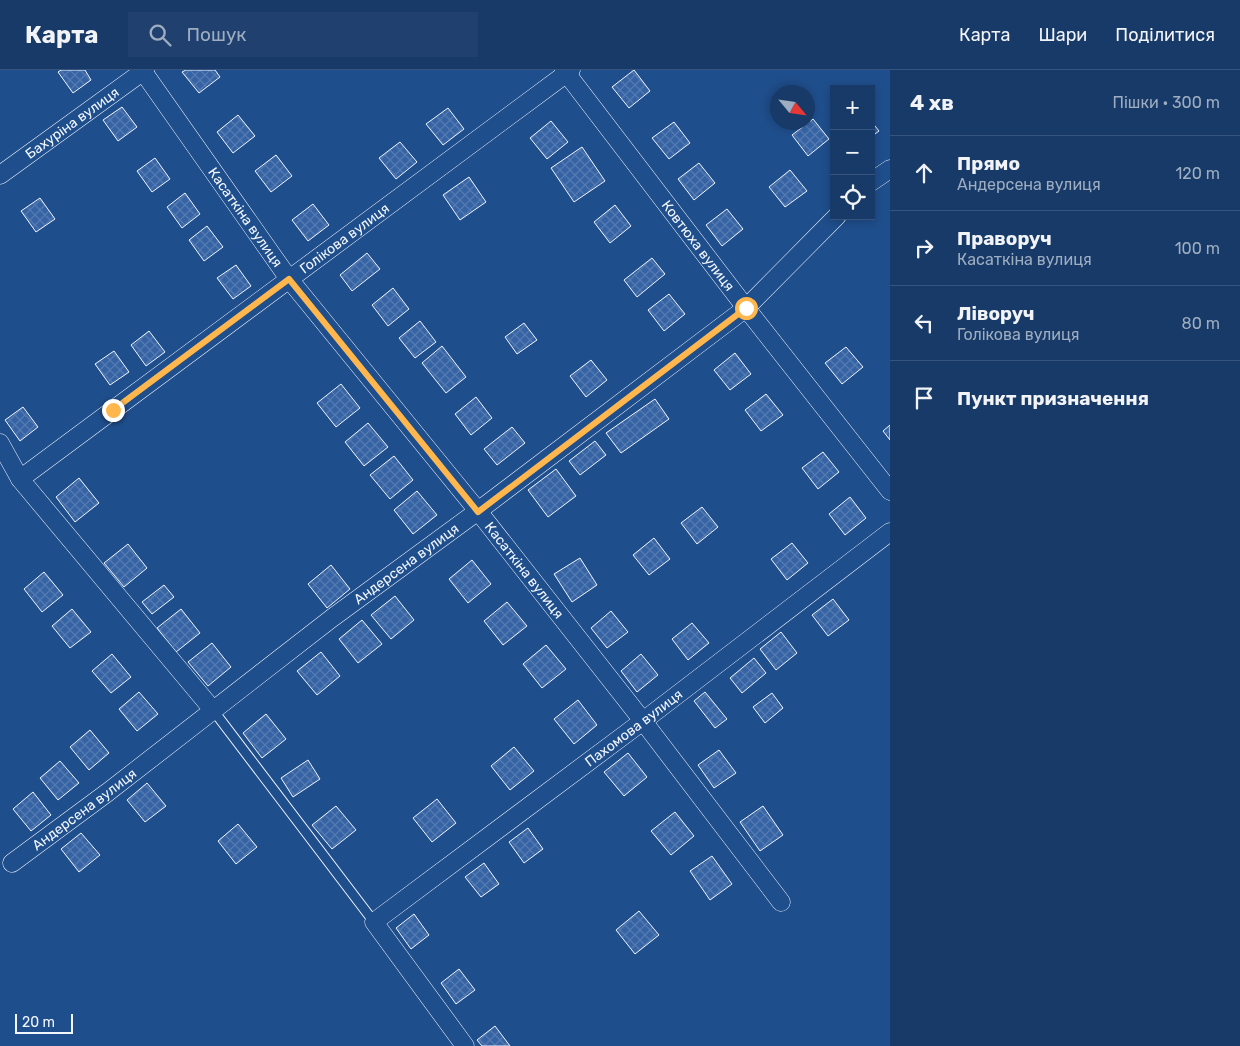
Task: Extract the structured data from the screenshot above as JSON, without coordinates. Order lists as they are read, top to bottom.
{
  "streets": {
    "street": [
      "Бахуріна вулиця",
      "Касаткіна вулиця",
      "Голікова вулиця",
      "Ковтюха вулиця",
      "Андерсена вулиця",
      "Пахомова вулиця"
    ]
  },
  "crossings": [
    ["Бахуріна вулиця", "Касаткіна вулиця"],
    ["Касаткіна вулиця", "Голікова вулиця"],
    ["Касаткіна вулиця", "Андерсена вулиця"],
    ["Касаткіна вулиця", "Пахомова вулиця"],
    ["Голікова вулиця", "Ковтюха вулиця"],
    ["Ковтюха вулиця", "Андерсена вулиця"]
  ],
  "scale_bar": "20 m",
  "north": "bottom right",
  "page": {
    "header": "Карта",
    "search": "Пошук",
    "nav": ["Карта", "Шари", "Поділитися"],
    "heading": ["4 хв", "Пішки · 300 m"],
    "map_buttons": ["+", "−"],
    "list": [
      ["Прямо", "Андерсена вулиця", "120 m"],
      ["Праворуч", "Касаткіна вулиця", "100 m"],
      ["Ліворуч", "Голікова вулиця", "80 m"],
      "Пункт призначення"
    ],
    "scale": "20 m"
  }
}
